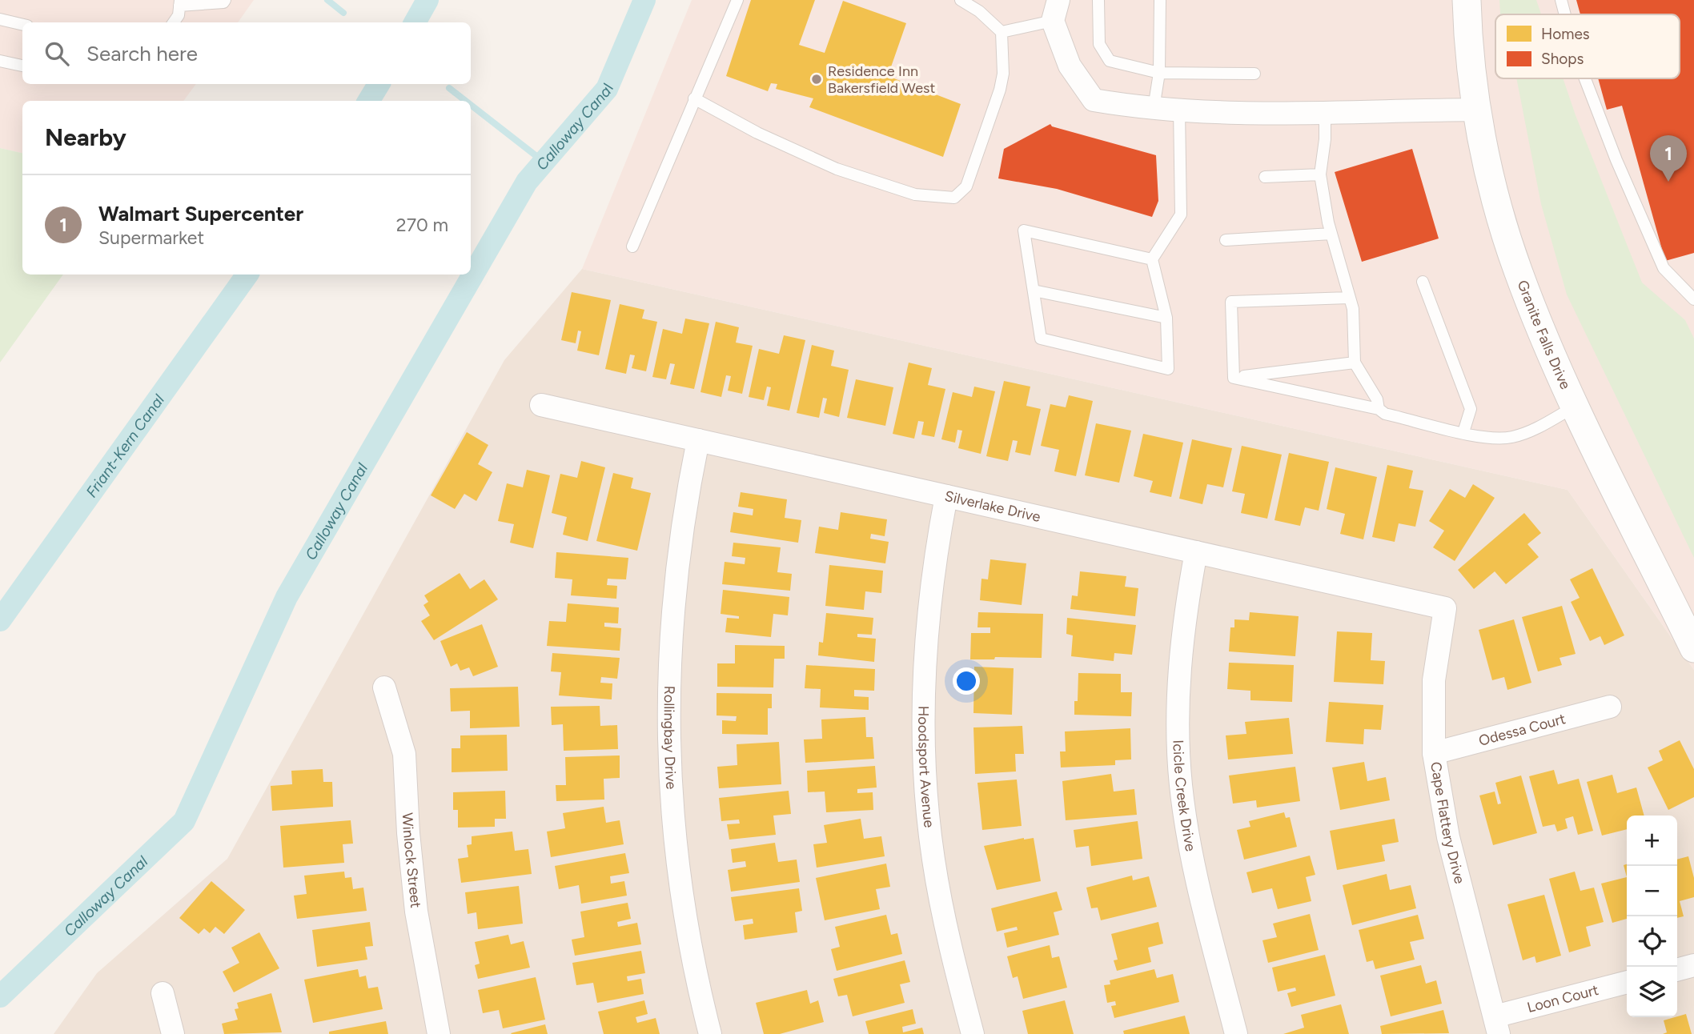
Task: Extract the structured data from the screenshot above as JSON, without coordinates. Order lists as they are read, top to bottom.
{
  "streets": {
    "street": [
      "Granite Falls Drive",
      "Silverlake Drive",
      "Odessa Court",
      "Rollingbay Drive",
      "Hoodsport Avenue",
      "Icicle Creek Drive",
      "Cape Flattery Drive",
      "Winlock Street",
      "Loon Court"
    ]
  },
  "crossings": [
    ["Silverlake Drive", "Rollingbay Drive"],
    ["Silverlake Drive", "Hoodsport Avenue"],
    ["Silverlake Drive", "Icicle Creek Drive"],
    ["Silverlake Drive", "Cape Flattery Drive"],
    ["Odessa Court", "Cape Flattery Drive"],
    ["Cape Flattery Drive", "Loon Court"]
  ],
  "water": ["Calloway Canal", "Friant-Kern Canal"],
  "places": ["Residence Inn Bakersfield West"],
  "legend": ["Homes", "Shops"],
  "page": {
    "search": "Search here",
    "heading": "Nearby",
    "pins": "1",
    "list": [
      {
        "mark": "1",
        "name": "Walmart Supercenter",
        "note": "Supermarket",
        "value": "270 m"
      }
    ],
    "map_buttons": ["+", "−"]
  }
}
